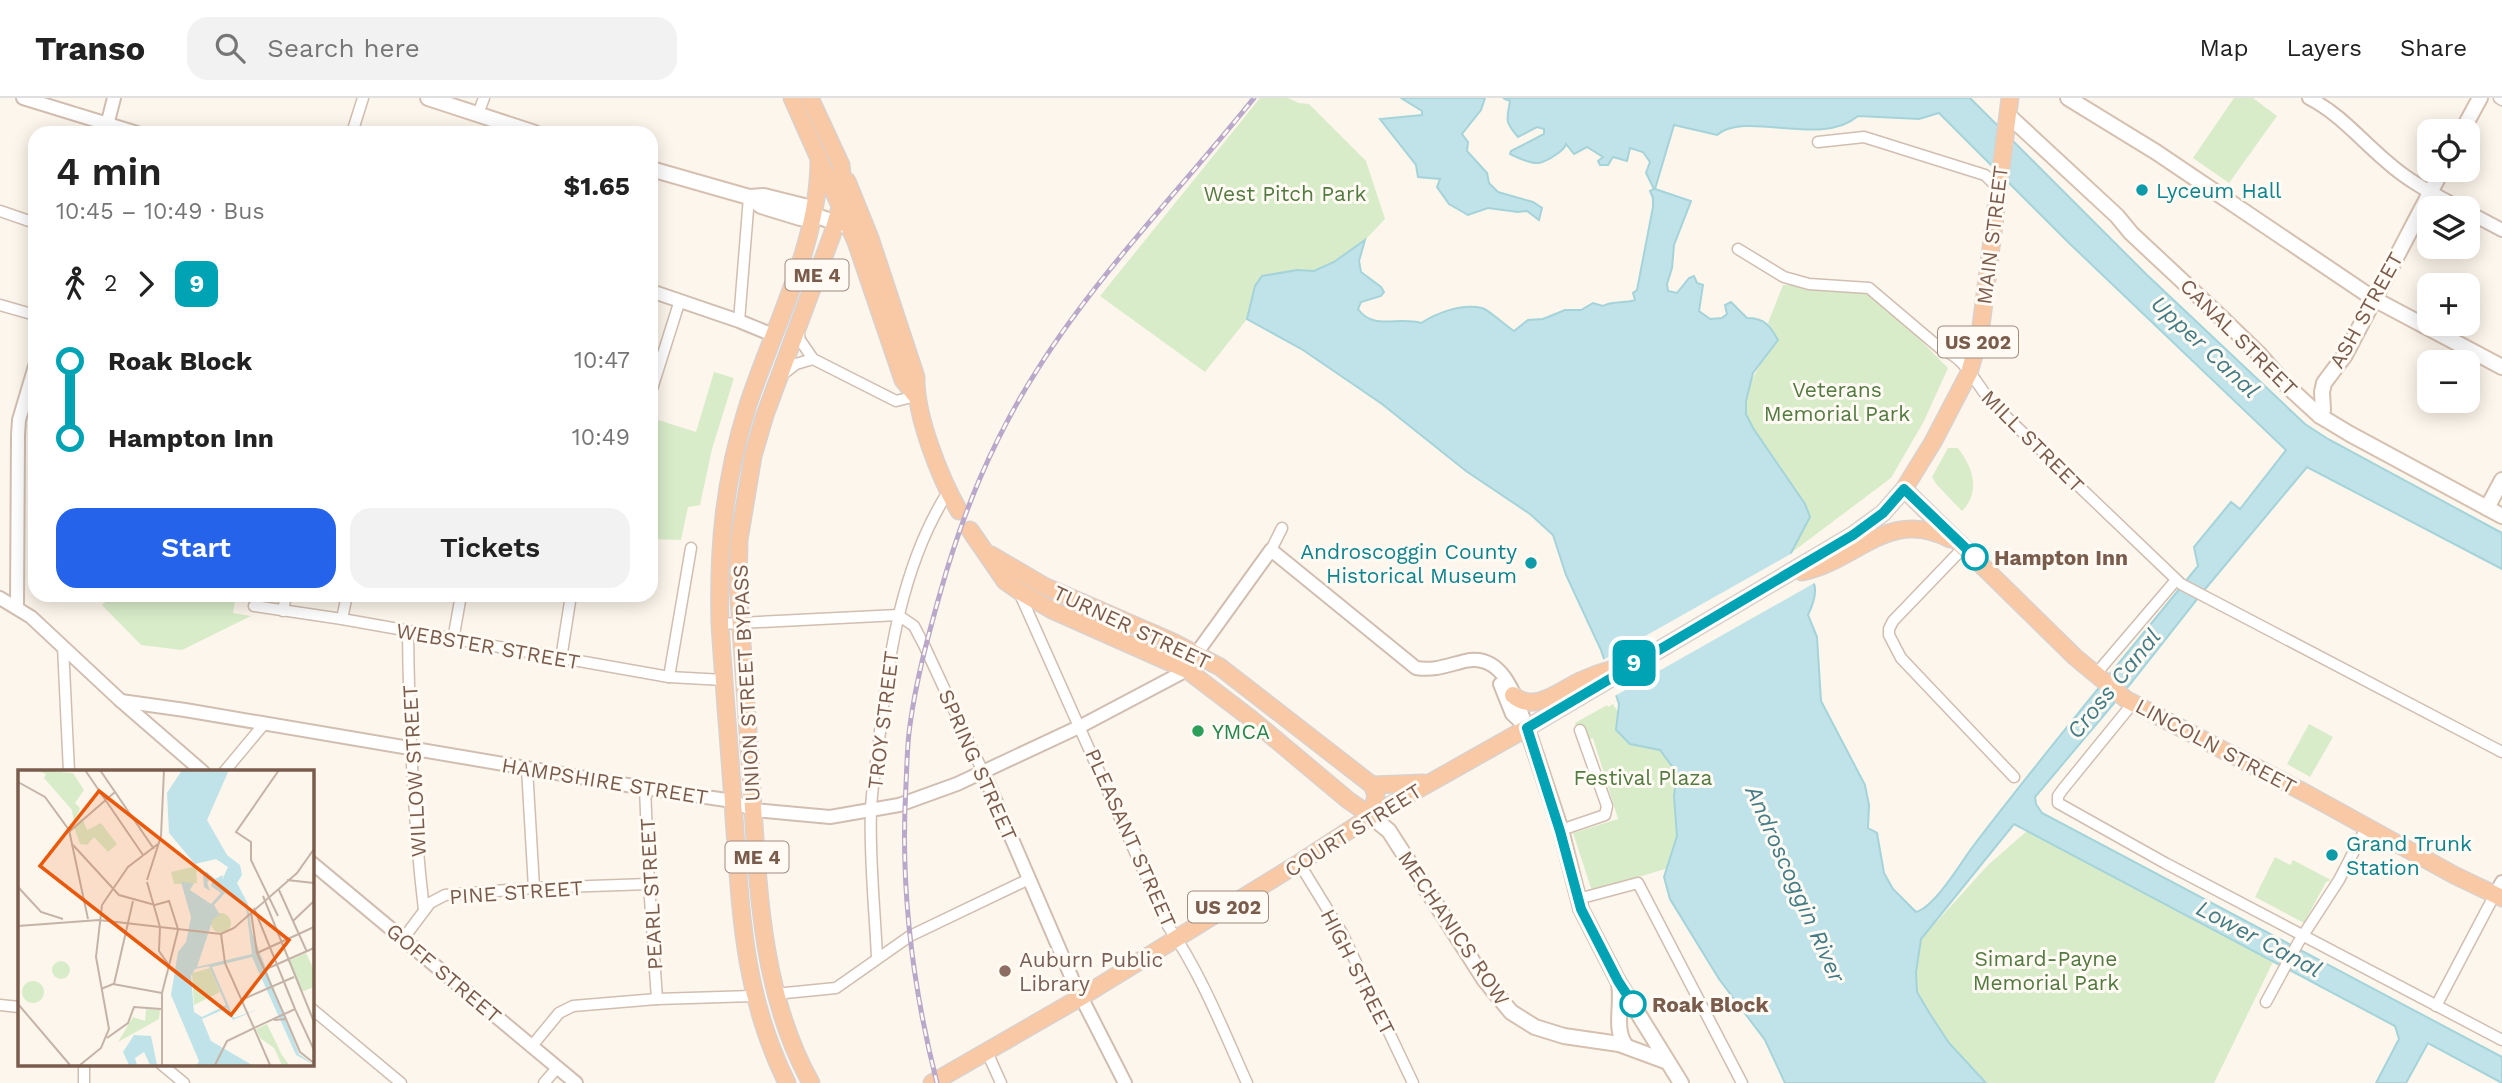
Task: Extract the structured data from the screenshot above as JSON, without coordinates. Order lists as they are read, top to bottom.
{
  "streets": {
    "highway": [
      "MAIN STREET",
      "ME 4",
      "US 202",
      "TURNER STREET",
      "UNION STREET BYPASS",
      "LINCOLN STREET",
      "COURT STREET"
    ],
    "main road": ["ASH STREET", "CANAL STREET", "MECHANICS ROW"],
    "street": [
      "MILL STREET",
      "WEBSTER STREET",
      "TROY STREET",
      "SPRING STREET",
      "WILLOW STREET",
      "HAMPSHIRE STREET",
      "PLEASANT STREET",
      "PINE STREET",
      "PEARL STREET",
      "HIGH STREET",
      "GOFF STREET"
    ]
  },
  "crossings": [
    ["MAIN STREET", "CANAL STREET"],
    ["MAIN STREET", "MILL STREET"],
    ["MAIN STREET", "LINCOLN STREET"],
    ["MAIN STREET", "COURT STREET"],
    ["ME 4", "UNION STREET BYPASS"],
    ["ASH STREET", "CANAL STREET"],
    ["TURNER STREET", "HAMPSHIRE STREET"],
    ["TURNER STREET", "COURT STREET"],
    ["TURNER STREET", "PLEASANT STREET"],
    ["TURNER STREET", "MECHANICS ROW"],
    ["WEBSTER STREET", "UNION STREET BYPASS"],
    ["WEBSTER STREET", "WILLOW STREET"],
    ["UNION STREET BYPASS", "HAMPSHIRE STREET"],
    ["TROY STREET", "SPRING STREET"],
    ["TROY STREET", "HAMPSHIRE STREET"],
    ["SPRING STREET", "HAMPSHIRE STREET"],
    ["SPRING STREET", "COURT STREET"],
    ["WILLOW STREET", "HAMPSHIRE STREET"],
    ["WILLOW STREET", "PINE STREET"],
    ["HAMPSHIRE STREET", "PLEASANT STREET"],
    ["HAMPSHIRE STREET", "PEARL STREET"],
    ["COURT STREET", "PLEASANT STREET"],
    ["COURT STREET", "MECHANICS ROW"],
    ["COURT STREET", "HIGH STREET"],
    ["PINE STREET", "PEARL STREET"],
    ["PINE STREET", "GOFF STREET"]
  ],
  "water": [
    "Upper Canal",
    "Cross Canal",
    "Androscoggin River",
    "Lower Canal"
  ],
  "parks": [
    "West Pitch Park",
    "Veterans Memorial Park",
    "Festival Plaza",
    "Simard-Payne Memorial Park"
  ],
  "places": [
    "Lyceum Hall",
    "Hampton Inn",
    "Androscoggin County Historical Museum",
    "YMCA",
    "Grand Trunk Station",
    "Auburn Public Library",
    "Roak Block"
  ],
  "lines": ["bus line 9"],
  "page": {
    "header": "Transo",
    "search": "Search here",
    "nav": ["Map", "Layers", "Share"],
    "on_map": "9",
    "map_buttons": ["+", "−"],
    "heading": ["4 min", "10:45 – 10:49 · Bus", "$1.65"],
    "legs": ["2", "9"],
    "list": [
      {
        "name": "Roak Block",
        "value": "10:47"
      },
      {
        "name": "Hampton Inn",
        "value": "10:49"
      }
    ],
    "buttons": ["Start", "Tickets"]
  }
}
